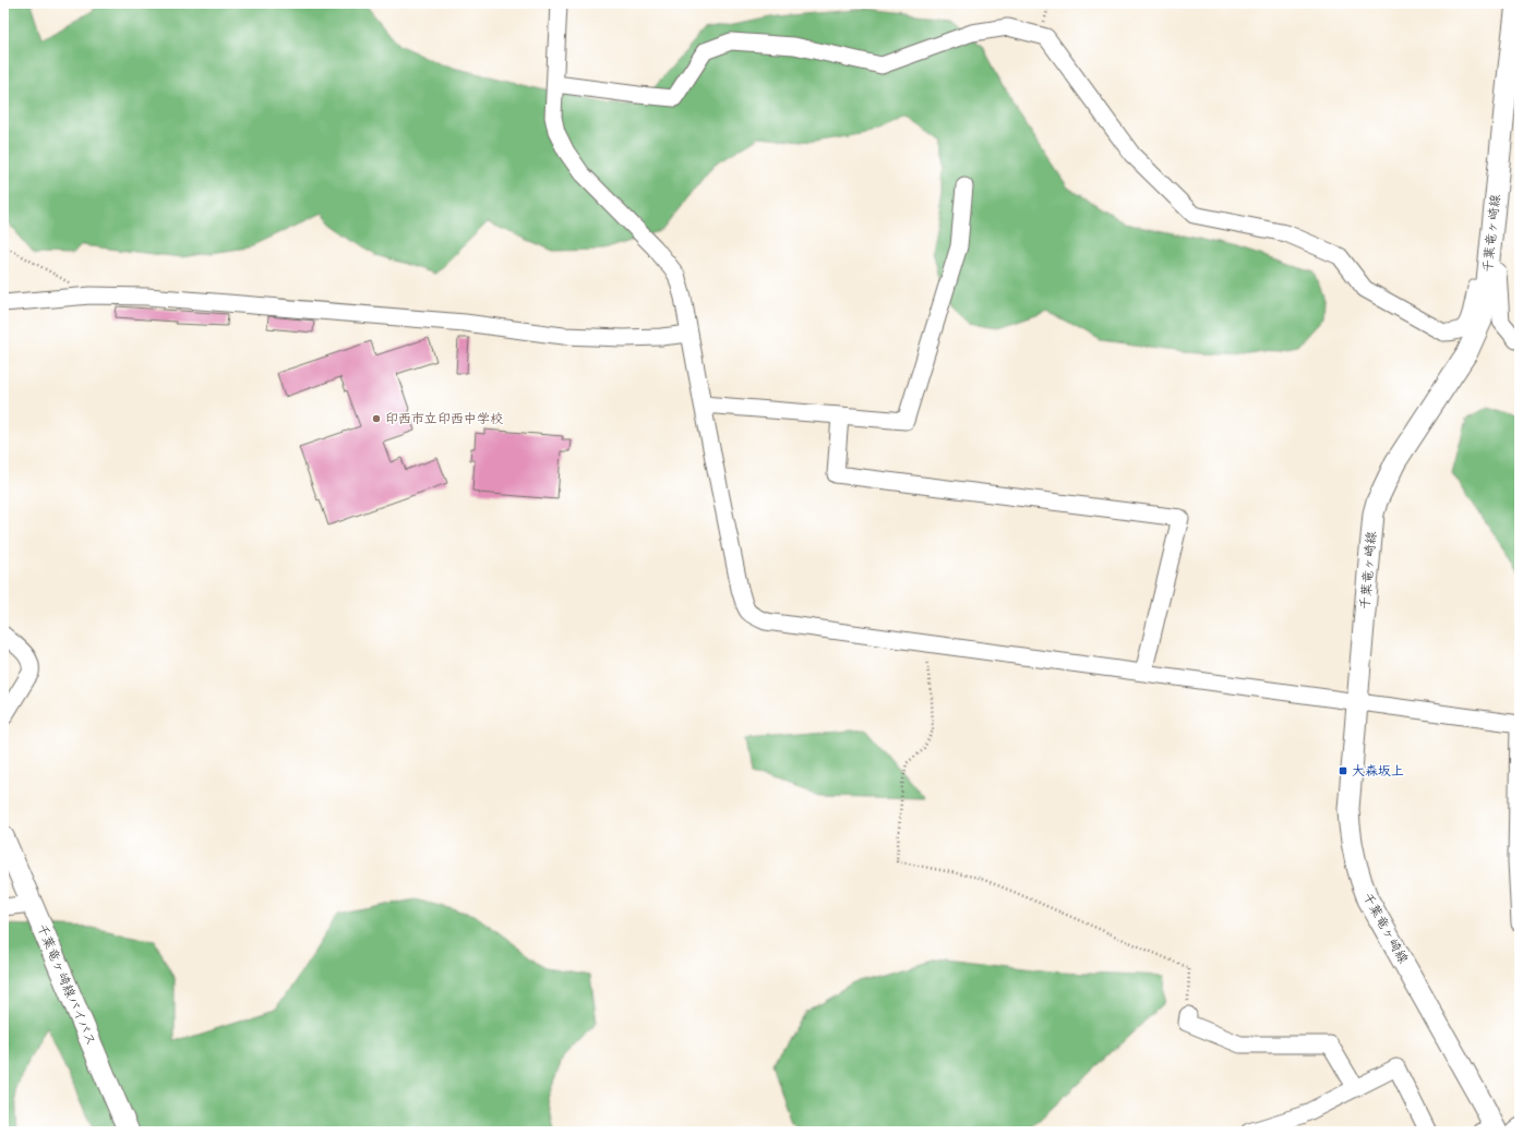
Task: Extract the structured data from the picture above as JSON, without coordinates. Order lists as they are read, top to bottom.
{
  "streets": {
    "main road": ["千葉竜ヶ崎線", "千葉竜ヶ崎線バイパス"]
  },
  "places": {
    "other": ["印西市立印西中学校"],
    "transit": ["大森坂上"]
  }
}
